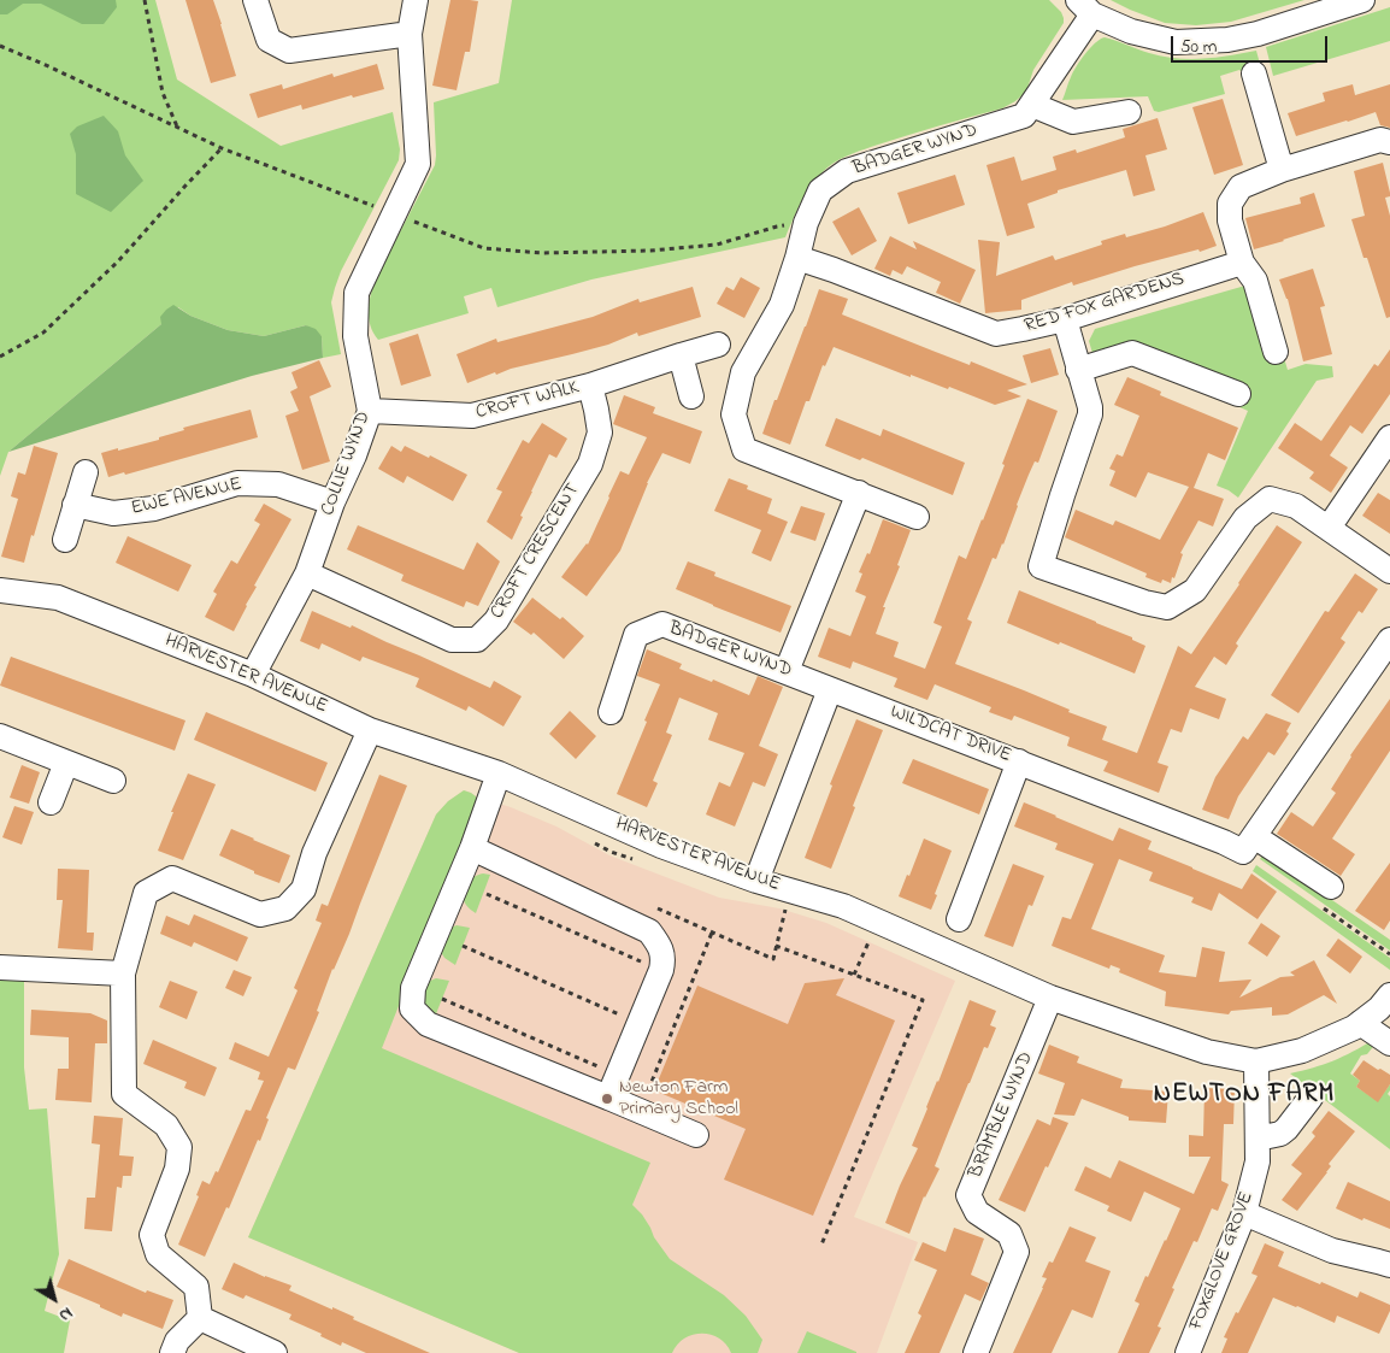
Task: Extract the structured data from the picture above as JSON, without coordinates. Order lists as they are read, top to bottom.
{
  "streets": {
    "street": [
      "BADGER WYND",
      "RED FOX GARDENS",
      "CROFT WALK",
      "COLLIE WYND",
      "EWE AVENUE",
      "CROFT CRESCENT",
      "HARVESTER AVENUE",
      "WILDCAT DRIVE",
      "BRAMBLE WYND",
      "FOXGLOVE GROVE"
    ]
  },
  "crossings": [
    ["BADGER WYND", "RED FOX GARDENS"],
    ["BADGER WYND", "WILDCAT DRIVE"],
    ["CROFT WALK", "COLLIE WYND"],
    ["CROFT WALK", "CROFT CRESCENT"],
    ["COLLIE WYND", "EWE AVENUE"],
    ["COLLIE WYND", "CROFT CRESCENT"],
    ["COLLIE WYND", "HARVESTER AVENUE"],
    ["HARVESTER AVENUE", "BRAMBLE WYND"],
    ["HARVESTER AVENUE", "FOXGLOVE GROVE"]
  ],
  "districts": ["NEWTON FARM"],
  "places": ["Newton Farm Primary School"],
  "scale_bar": "50 m",
  "north": "bottom right"
}
